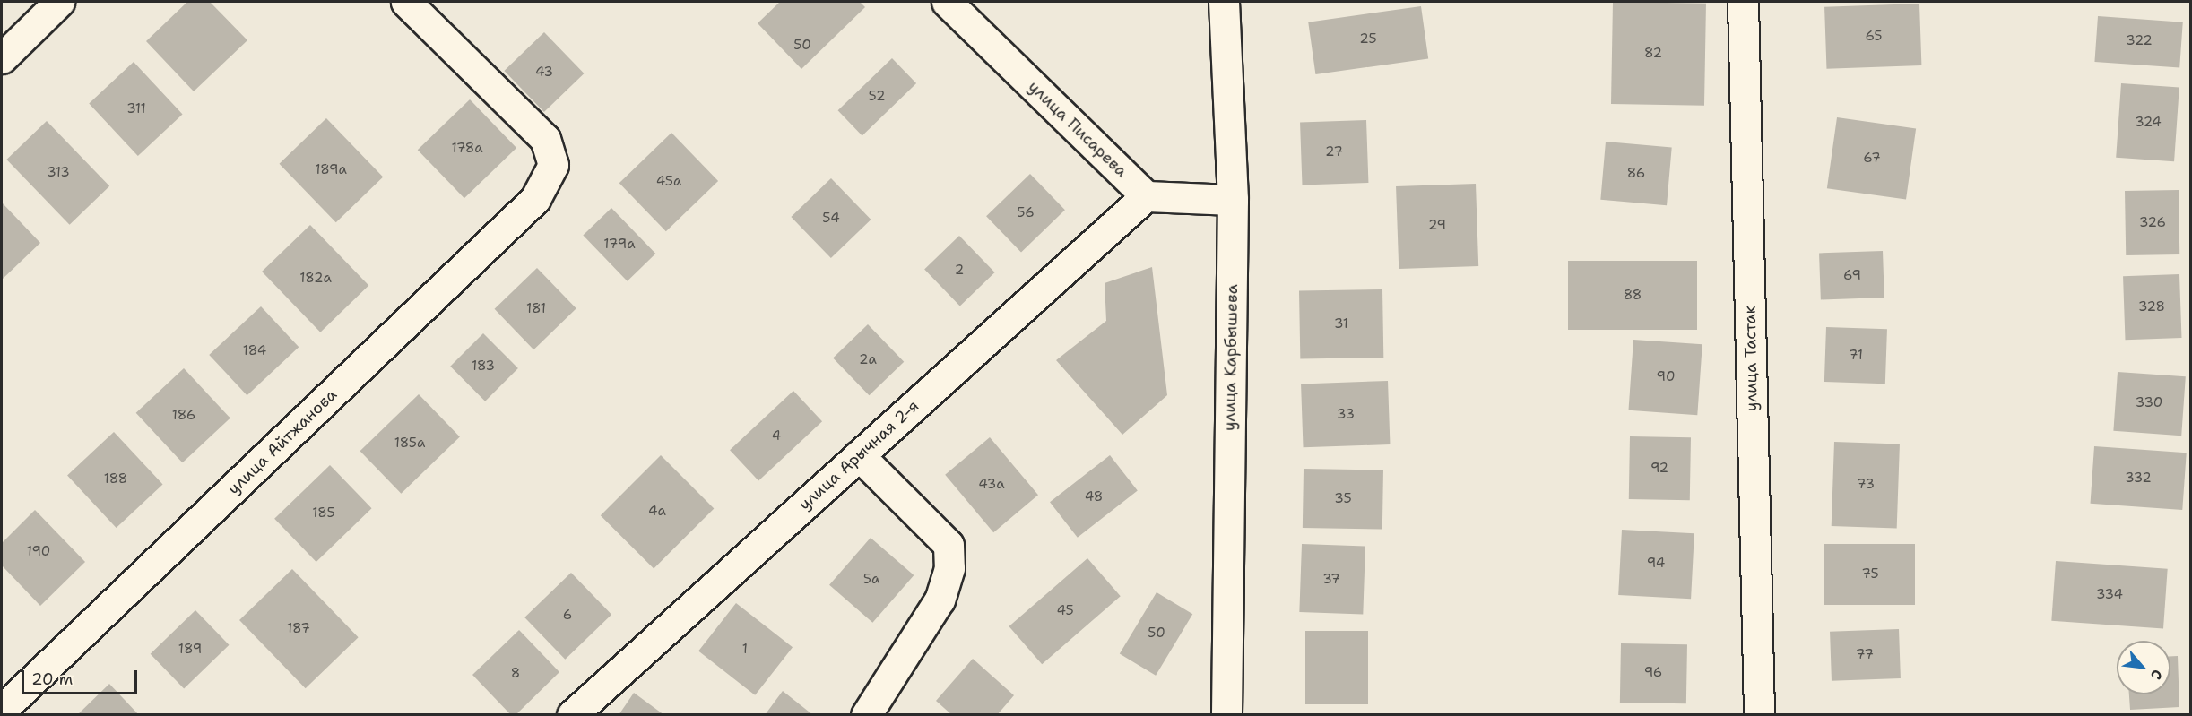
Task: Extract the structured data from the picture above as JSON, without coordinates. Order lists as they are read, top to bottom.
{
  "streets": {
    "street": [
      "улица Писарева",
      "улица Карбышева",
      "улица Тастак",
      "улица Айтжанова",
      "улица Арычная 2-я"
    ]
  },
  "crossings": [
    ["улица Писарева", "улица Арычная 2-я"]
  ],
  "house_numbers": [
    "65",
    "25",
    "322",
    "50",
    "82",
    "43",
    "52",
    "311",
    "324",
    "178а",
    "27",
    "67",
    "189а",
    "313",
    "86",
    "45а",
    "56",
    "54",
    "326",
    "29",
    "179а",
    "2",
    "69",
    "182а",
    "88",
    "328",
    "181",
    "31",
    "184",
    "71",
    "2а",
    "183",
    "90",
    "330",
    "33",
    "186",
    "4",
    "185а",
    "92",
    "332",
    "188",
    "43а",
    "73",
    "48",
    "35",
    "4а",
    "185",
    "190",
    "94",
    "75",
    "5а",
    "37",
    "334",
    "45",
    "6",
    "187",
    "50",
    "189",
    "1",
    "77",
    "96",
    "8"
  ],
  "scale_bar": "20 m",
  "north": "bottom right"
}
